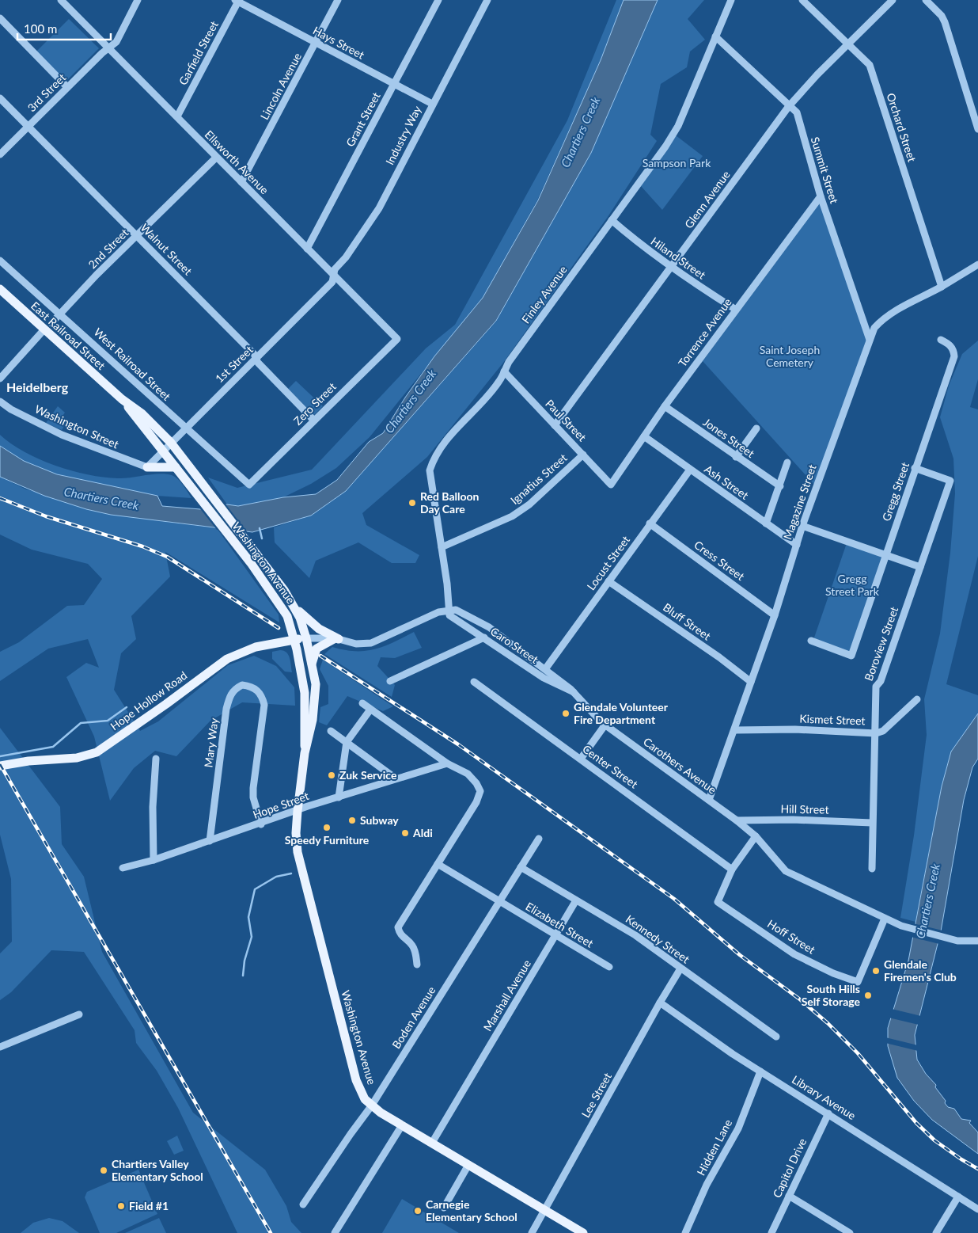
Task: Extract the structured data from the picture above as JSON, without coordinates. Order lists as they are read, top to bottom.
{
  "streets": {
    "main road": ["East Railroad Street", "Washington Avenue", "Hope Hollow Road"],
    "street": [
      "Hays Street",
      "Garfield Street",
      "Lincoln Avenue",
      "3rd Street",
      "Grant Street",
      "Orchard Street",
      "Industry Way",
      "Ellsworth Avenue",
      "Summit Street",
      "Glenn Avenue",
      "2nd Street",
      "Walnut Street",
      "Hiland Street",
      "Finley Avenue",
      "Torrence Avenue",
      "West Railroad Street",
      "1st Street",
      "Zero Street",
      "Paul Street",
      "Washington Street",
      "Jones Street",
      "Ignatius Street",
      "Ash Street",
      "Gregg Street",
      "Magazine Street",
      "Cress Street",
      "Locust Street",
      "Bluff Street",
      "Boroview Street",
      "Caro Street",
      "Kismet Street",
      "Mary Way",
      "Carothers Avenue",
      "Center Street",
      "Hope Street",
      "Hill Street",
      "Elizabeth Street",
      "Hoff Street",
      "Kennedy Street",
      "Marshall Avenue",
      "Boden Avenue",
      "Lee Street",
      "Library Avenue",
      "Hidden Lane",
      "Capitol Drive"
    ]
  },
  "crossings": [
    ["Hays Street", "Garfield Street"],
    ["Hays Street", "Lincoln Avenue"],
    ["Hays Street", "Grant Street"],
    ["Hays Street", "Industry Way"],
    ["Garfield Street", "Ellsworth Avenue"],
    ["Lincoln Avenue", "Ellsworth Avenue"],
    ["3rd Street", "Ellsworth Avenue"],
    ["3rd Street", "Walnut Street"],
    ["Grant Street", "Ellsworth Avenue"],
    ["Orchard Street", "Glenn Avenue"],
    ["Orchard Street", "Magazine Street"],
    ["Industry Way", "Ellsworth Avenue"],
    ["Industry Way", "1st Street"],
    ["Ellsworth Avenue", "2nd Street"],
    ["Ellsworth Avenue", "1st Street"],
    ["Ellsworth Avenue", "Zero Street"],
    ["Summit Street", "Glenn Avenue"],
    ["Summit Street", "Finley Avenue"],
    ["Summit Street", "Torrence Avenue"],
    ["Summit Street", "Magazine Street"],
    ["Glenn Avenue", "Hiland Street"],
    ["Glenn Avenue", "Paul Street"],
    ["2nd Street", "Walnut Street"],
    ["2nd Street", "West Railroad Street"],
    ["Walnut Street", "1st Street"],
    ["Walnut Street", "Zero Street"],
    ["Hiland Street", "Finley Avenue"],
    ["Hiland Street", "Torrence Avenue"],
    ["Finley Avenue", "Paul Street"],
    ["Finley Avenue", "Ignatius Street"],
    ["Finley Avenue", "Caro Street"],
    ["Finley Avenue", "Carothers Avenue"],
    ["Torrence Avenue", "Paul Street"],
    ["Torrence Avenue", "Jones Street"],
    ["Torrence Avenue", "Ash Street"],
    ["East Railroad Street", "1st Street"],
    ["East Railroad Street", "Washington Avenue"],
    ["West Railroad Street", "1st Street"],
    ["West Railroad Street", "Zero Street"],
    ["1st Street", "Washington Street"],
    ["Paul Street", "Ignatius Street"],
    ["Ash Street", "Magazine Street"],
    ["Ash Street", "Locust Street"],
    ["Gregg Street", "Boroview Street"],
    ["Magazine Street", "Cress Street"],
    ["Magazine Street", "Bluff Street"],
    ["Magazine Street", "Kismet Street"],
    ["Magazine Street", "Carothers Avenue"],
    ["Cress Street", "Locust Street"],
    ["Washington Avenue", "Hope Hollow Road"],
    ["Washington Avenue", "Hope Street"],
    ["Washington Avenue", "Marshall Avenue"],
    ["Washington Avenue", "Boden Avenue"],
    ["Washington Avenue", "Lee Street"],
    ["Locust Street", "Bluff Street"],
    ["Locust Street", "Carothers Avenue"],
    ["Boroview Street", "Kismet Street"],
    ["Boroview Street", "Hill Street"],
    ["Caro Street", "Carothers Avenue"],
    ["Mary Way", "Hope Street"],
    ["Carothers Avenue", "Hill Street"],
    ["Carothers Avenue", "Hoff Street"],
    ["Center Street", "Hoff Street"],
    ["Elizabeth Street", "Marshall Avenue"],
    ["Elizabeth Street", "Boden Avenue"],
    ["Kennedy Street", "Marshall Avenue"],
    ["Kennedy Street", "Boden Avenue"],
    ["Kennedy Street", "Lee Street"],
    ["Lee Street", "Library Avenue"],
    ["Library Avenue", "Hidden Lane"],
    ["Library Avenue", "Capitol Drive"]
  ],
  "districts": ["Heidelberg"],
  "water": ["Chartiers Creek"],
  "parks": ["Sampson Park", "Saint Joseph Cemetery", "Gregg Street Park"],
  "places": [
    "Red Balloon Day Care",
    "Glendale Volunteer Fire Department",
    "Zuk Service",
    "Subway",
    "Speedy Furniture",
    "Aldi",
    "Glendale Firemen's Club",
    "South Hills Self Storage",
    "Chartiers Valley Elementary School",
    "Field #1",
    "Carnegie Elementary School"
  ],
  "scale_bar": "100 m"
}
